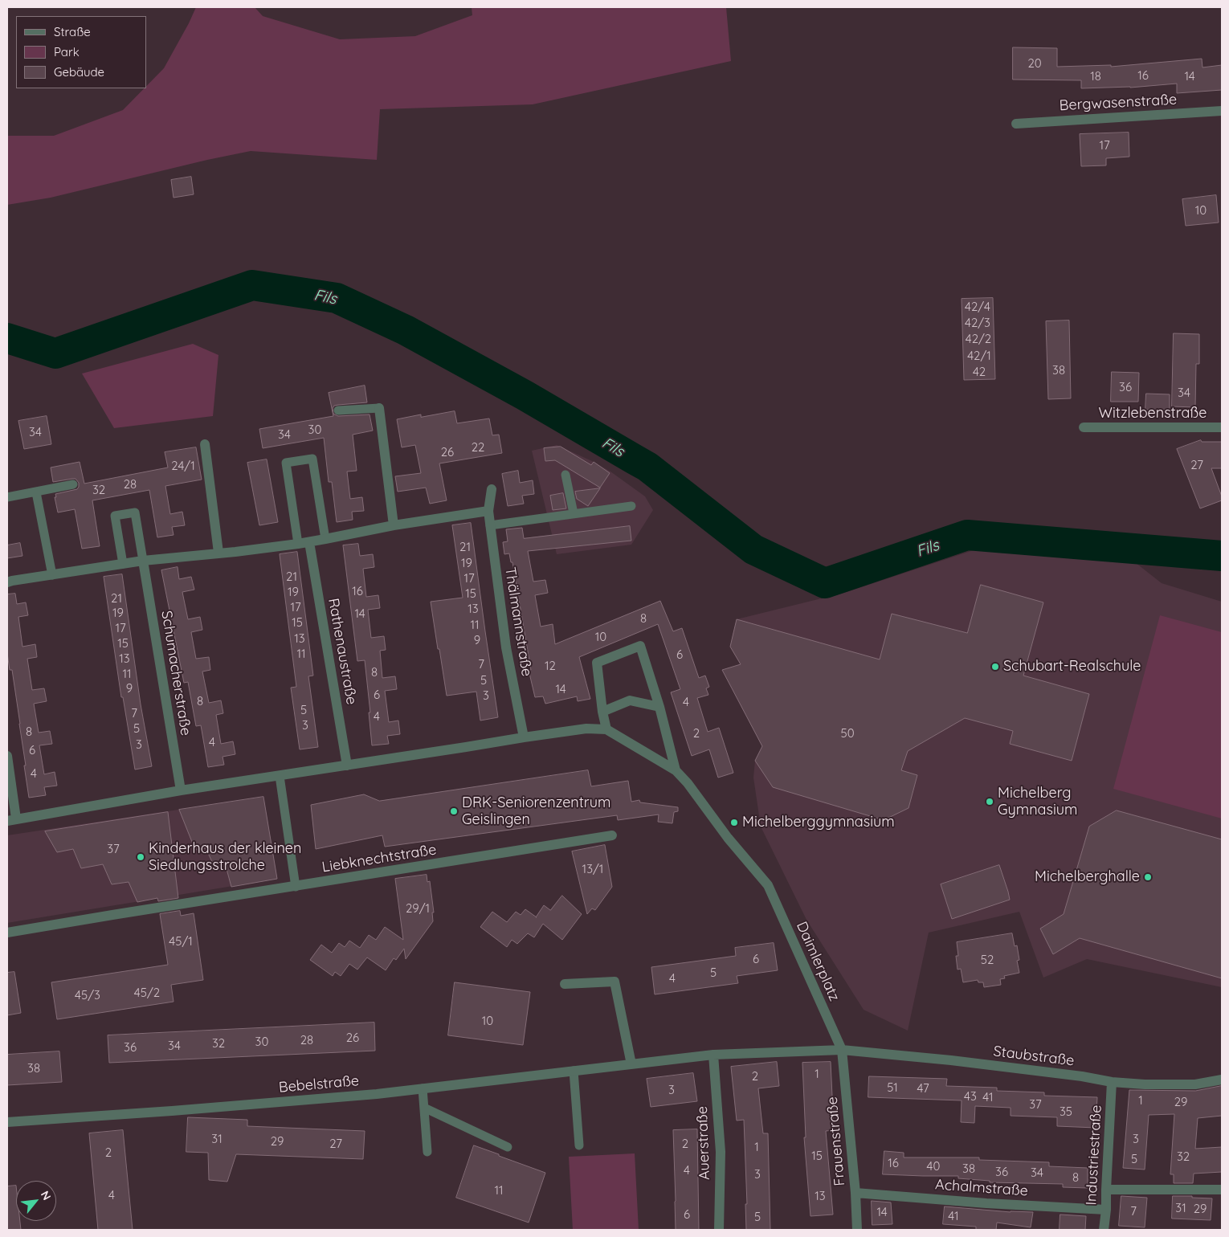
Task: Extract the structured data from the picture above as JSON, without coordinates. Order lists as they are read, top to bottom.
{
  "streets": {
    "street": [
      "Bergwasenstraße",
      "Witzlebenstraße",
      "Thälmannstraße",
      "Rathenaustraße",
      "Schumacherstraße",
      "Liebknechtstraße",
      "Daimlerplatz",
      "Staubstraße",
      "Bebelstraße",
      "Frauenstraße",
      "Auerstraße",
      "Industriestraße",
      "Achalmstraße"
    ]
  },
  "crossings": [
    ["Daimlerplatz", "Staubstraße"],
    ["Daimlerplatz", "Frauenstraße"],
    ["Staubstraße", "Frauenstraße"],
    ["Staubstraße", "Industriestraße"],
    ["Bebelstraße", "Auerstraße"],
    ["Frauenstraße", "Achalmstraße"],
    ["Industriestraße", "Achalmstraße"]
  ],
  "water": ["Fils"],
  "places": [
    "Schubart-Realschule",
    "Michelberg Gymnasium",
    "DRK-Seniorenzentrum Geislingen",
    "Michelberggymnasium",
    "Kinderhaus der kleinen Siedlungsstrolche",
    "Michelberghalle"
  ],
  "house_numbers": [
    "20",
    "16",
    "18",
    "14",
    "17",
    "10",
    "42/4",
    "42/3",
    "42/2",
    "42/1",
    "38",
    "42",
    "36",
    "34",
    "30",
    "34",
    "34",
    "22",
    "26",
    "27",
    "24/1",
    "28",
    "32",
    "21",
    "19",
    "21",
    "17",
    "16",
    "19",
    "15",
    "21",
    "17",
    "13",
    "19",
    "14",
    "8",
    "15",
    "11",
    "17",
    "10",
    "13",
    "9",
    "15",
    "11",
    "6",
    "13",
    "7",
    "12",
    "8",
    "11",
    "5",
    "9",
    "14",
    "6",
    "3",
    "8",
    "4",
    "5",
    "7",
    "4",
    "3",
    "5",
    "8",
    "2",
    "50",
    "4",
    "3",
    "6",
    "4",
    "37",
    "13/1",
    "29/1",
    "45/1",
    "6",
    "52",
    "5",
    "4",
    "45/2",
    "45/3",
    "10",
    "26",
    "28",
    "30",
    "32",
    "34",
    "36",
    "38",
    "1",
    "2",
    "51",
    "47",
    "3",
    "43",
    "41",
    "1",
    "29",
    "37",
    "35",
    "31",
    "3",
    "29",
    "27",
    "2",
    "1",
    "2",
    "15",
    "32",
    "5",
    "16",
    "40",
    "38",
    "4",
    "36",
    "34",
    "3",
    "8",
    "11",
    "4",
    "13",
    "31",
    "29",
    "7",
    "14",
    "6",
    "41",
    "5"
  ],
  "legend": ["Straße", "Park", "Gebäude"],
  "north": "top right"
}
